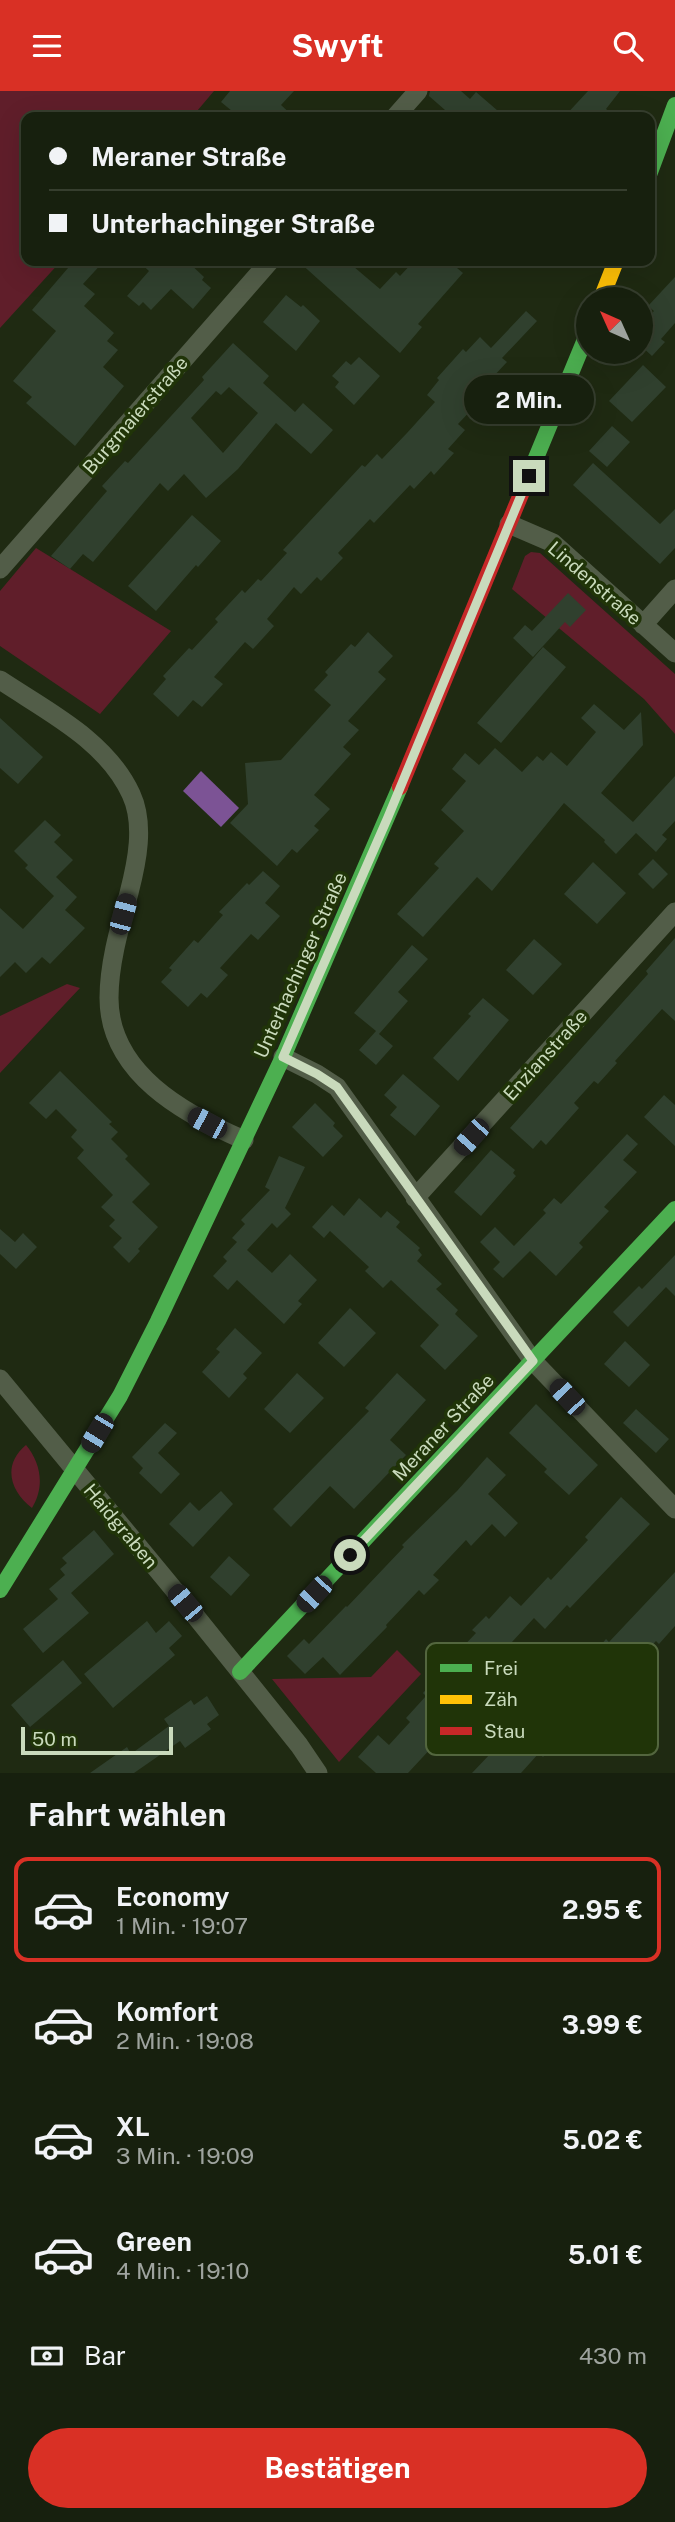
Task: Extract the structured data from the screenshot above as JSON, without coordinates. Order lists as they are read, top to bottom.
{
  "streets": {
    "main road": ["Unterhachinger Straße", "Meraner Straße"],
    "street": [
      "Burgmaierstraße",
      "Lindenstraße",
      "Enzianstraße",
      "Haidgraben"
    ]
  },
  "crossings": [
    ["Lindenstraße", "Unterhachinger Straße"],
    ["Unterhachinger Straße", "Haidgraben"],
    ["Meraner Straße", "Haidgraben"]
  ],
  "legend": ["Frei", "Zäh", "Stau"],
  "scale_bar": "50 m",
  "north": "top left",
  "page": {
    "header": "Swyft",
    "banner": ["Meraner Straße", "Unterhachinger Straße"],
    "bubble": "2 Min.",
    "scale": "50 m",
    "heading": "Fahrt wählen",
    "list": [
      {
        "name": "Economy",
        "note": "1 Min. · 19:07",
        "value": "2.95 €"
      },
      {
        "name": "Komfort",
        "note": "2 Min. · 19:08",
        "value": "3.99 €"
      },
      {
        "name": "XL",
        "note": "3 Min. · 19:09",
        "value": "5.02 €"
      },
      {
        "name": "Green",
        "note": "4 Min. · 19:10",
        "value": "5.01 €"
      }
    ],
    "pay": ["Bar", "430 m"],
    "buttons": "Bestätigen"
  }
}
